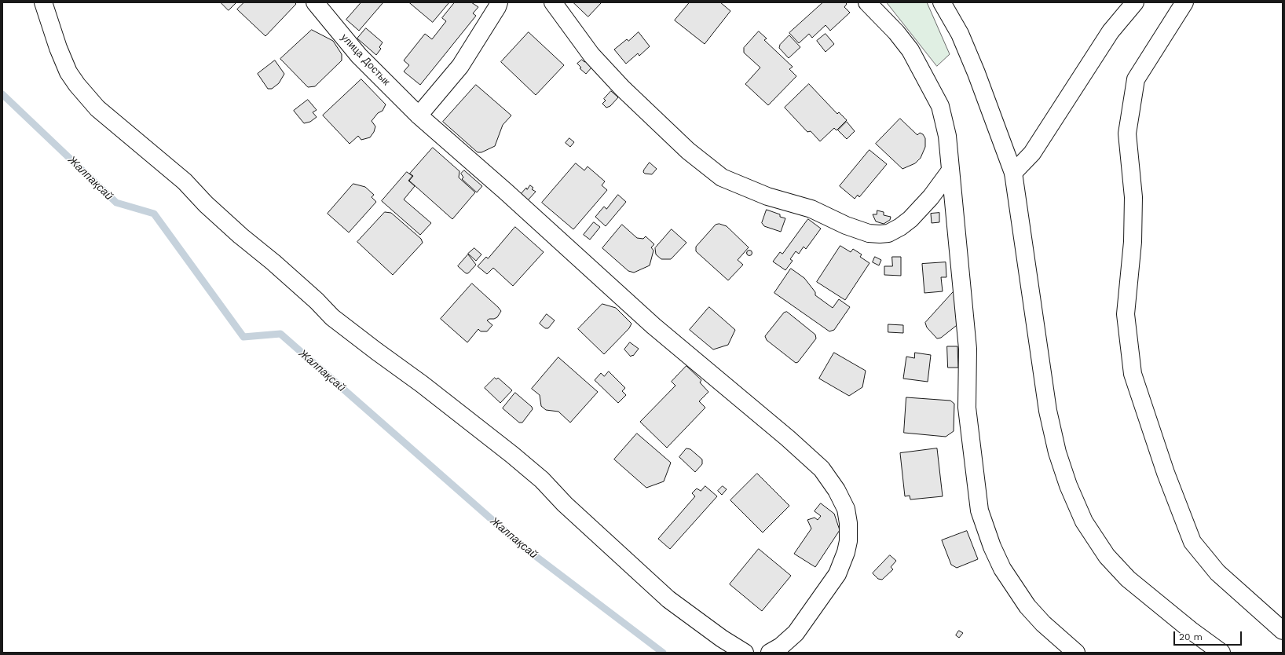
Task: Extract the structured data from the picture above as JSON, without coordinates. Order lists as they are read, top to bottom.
{
  "streets": {
    "street": ["улица Достык"]
  },
  "water": ["Жалпақсай"],
  "scale_bar": "20 m"
}
